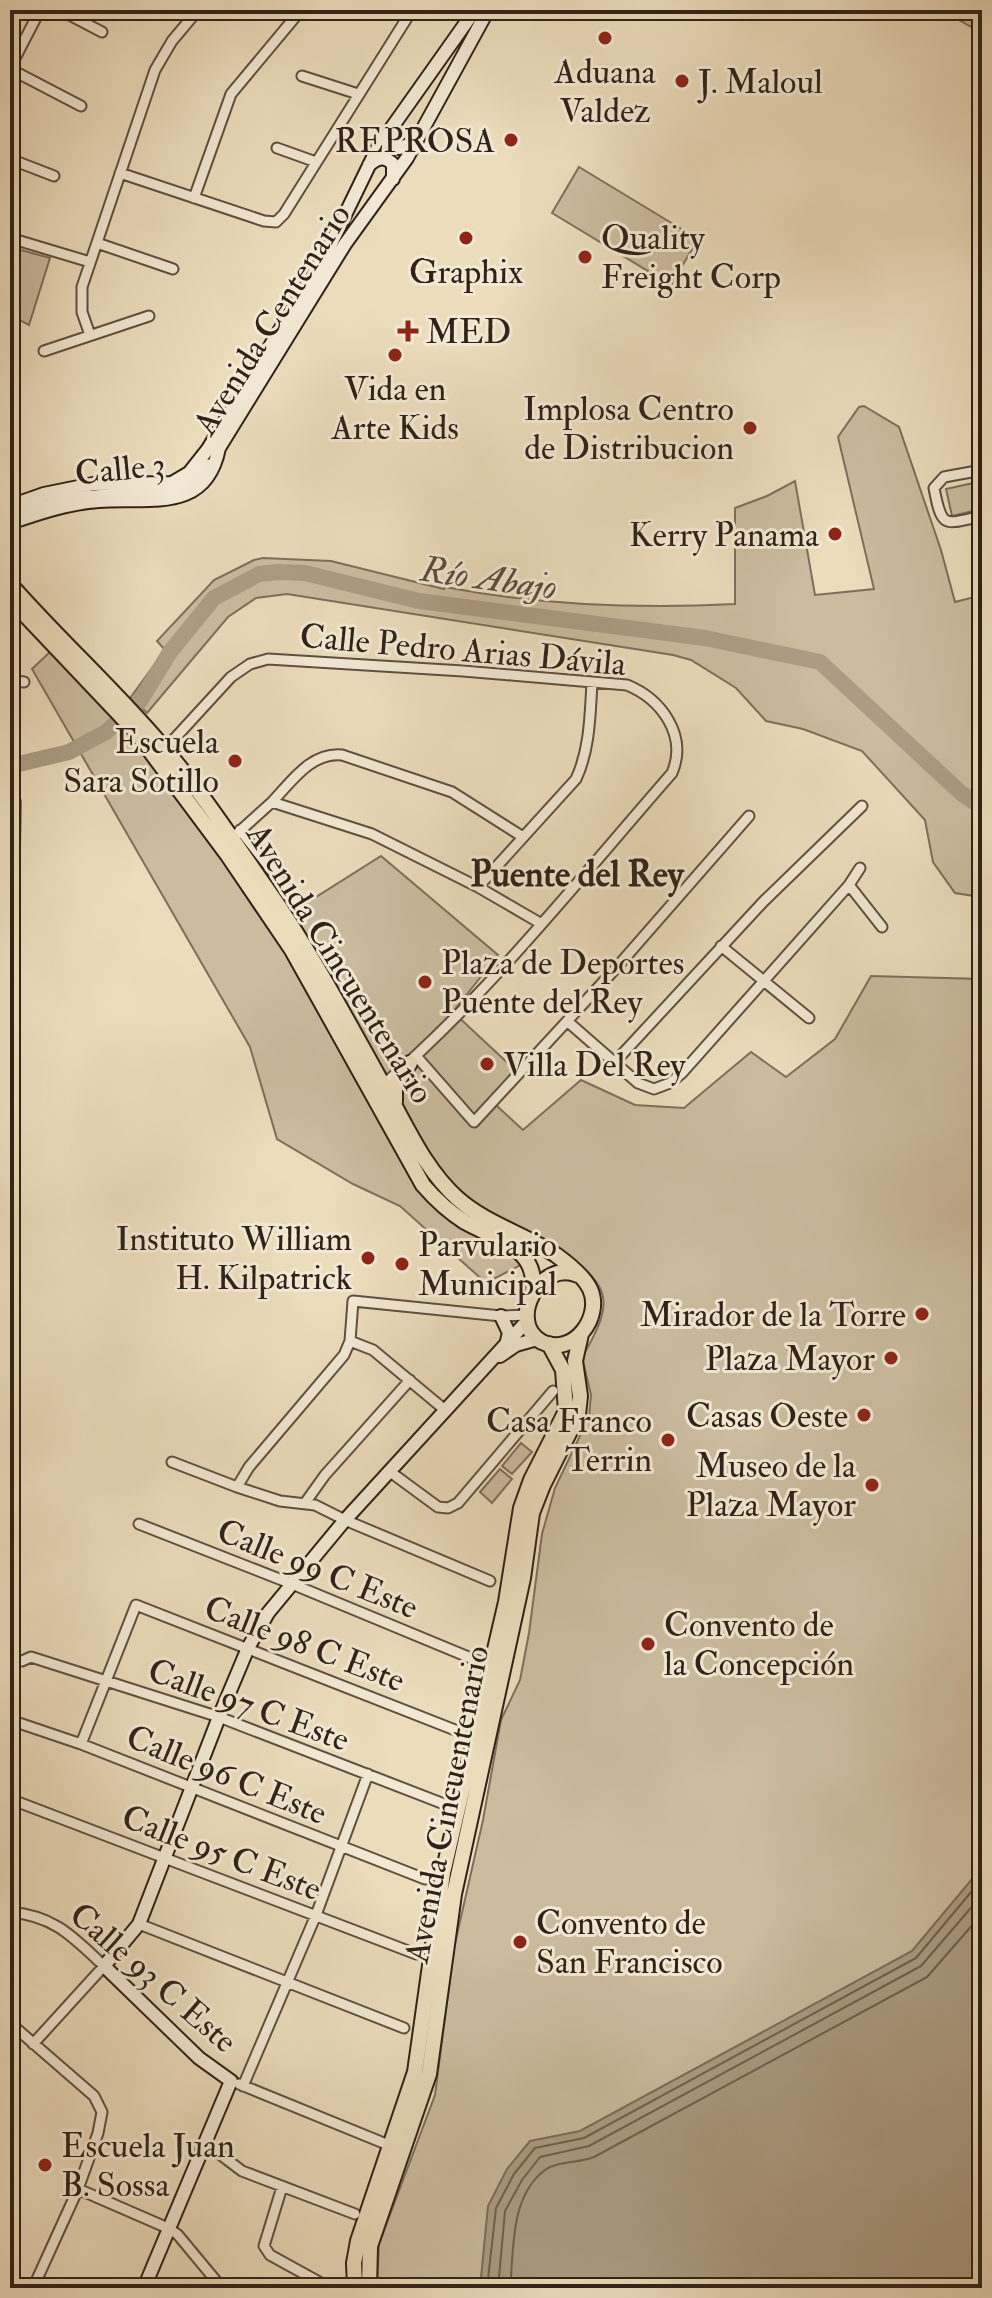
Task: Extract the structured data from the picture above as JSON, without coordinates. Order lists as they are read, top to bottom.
{
  "streets": {
    "main road": ["Avenida Centenario", "Avenida Cincuentenario", "Calle 93 C Este"],
    "street": [
      "Calle 3",
      "Calle Pedro Arias Dávila",
      "Calle 99 C Este",
      "Calle 98 C Este",
      "Calle 97 C Este",
      "Calle 96 C Este",
      "Calle 95 C Este"
    ]
  },
  "crossings": [
    ["Avenida Centenario", "Calle 3"],
    ["Calle Pedro Arias Dávila", "Avenida Cincuentenario"],
    ["Avenida Cincuentenario", "Calle 97 C Este"],
    ["Avenida Cincuentenario", "Calle 93 C Este"],
    ["Calle 98 C Este", "Calle 97 C Este"]
  ],
  "districts": ["Puente del Rey"],
  "water": ["Río Abajo"],
  "places": {
    "other": [
      "Aduana Valdez",
      "J. Maloul",
      "REPROSA",
      "Graphix",
      "Quality Freight Corp",
      "Vida en Arte Kids",
      "Implosa Centro de Distribucion",
      "Kerry Panama",
      "Escuela Sara Sotillo",
      "Plaza de Deportes Puente del Rey",
      "Villa Del Rey",
      "Instituto William H. Kilpatrick",
      "Parvulario Municipal",
      "Mirador de la Torre",
      "Plaza Mayor",
      "Casas Oeste",
      "Casa Franco Terrin",
      "Museo de la Plaza Mayor",
      "Convento de la Concepción",
      "Convento de San Francisco",
      "Escuela Juan B. Sossa"
    ],
    "health": ["MED"]
  }
}
